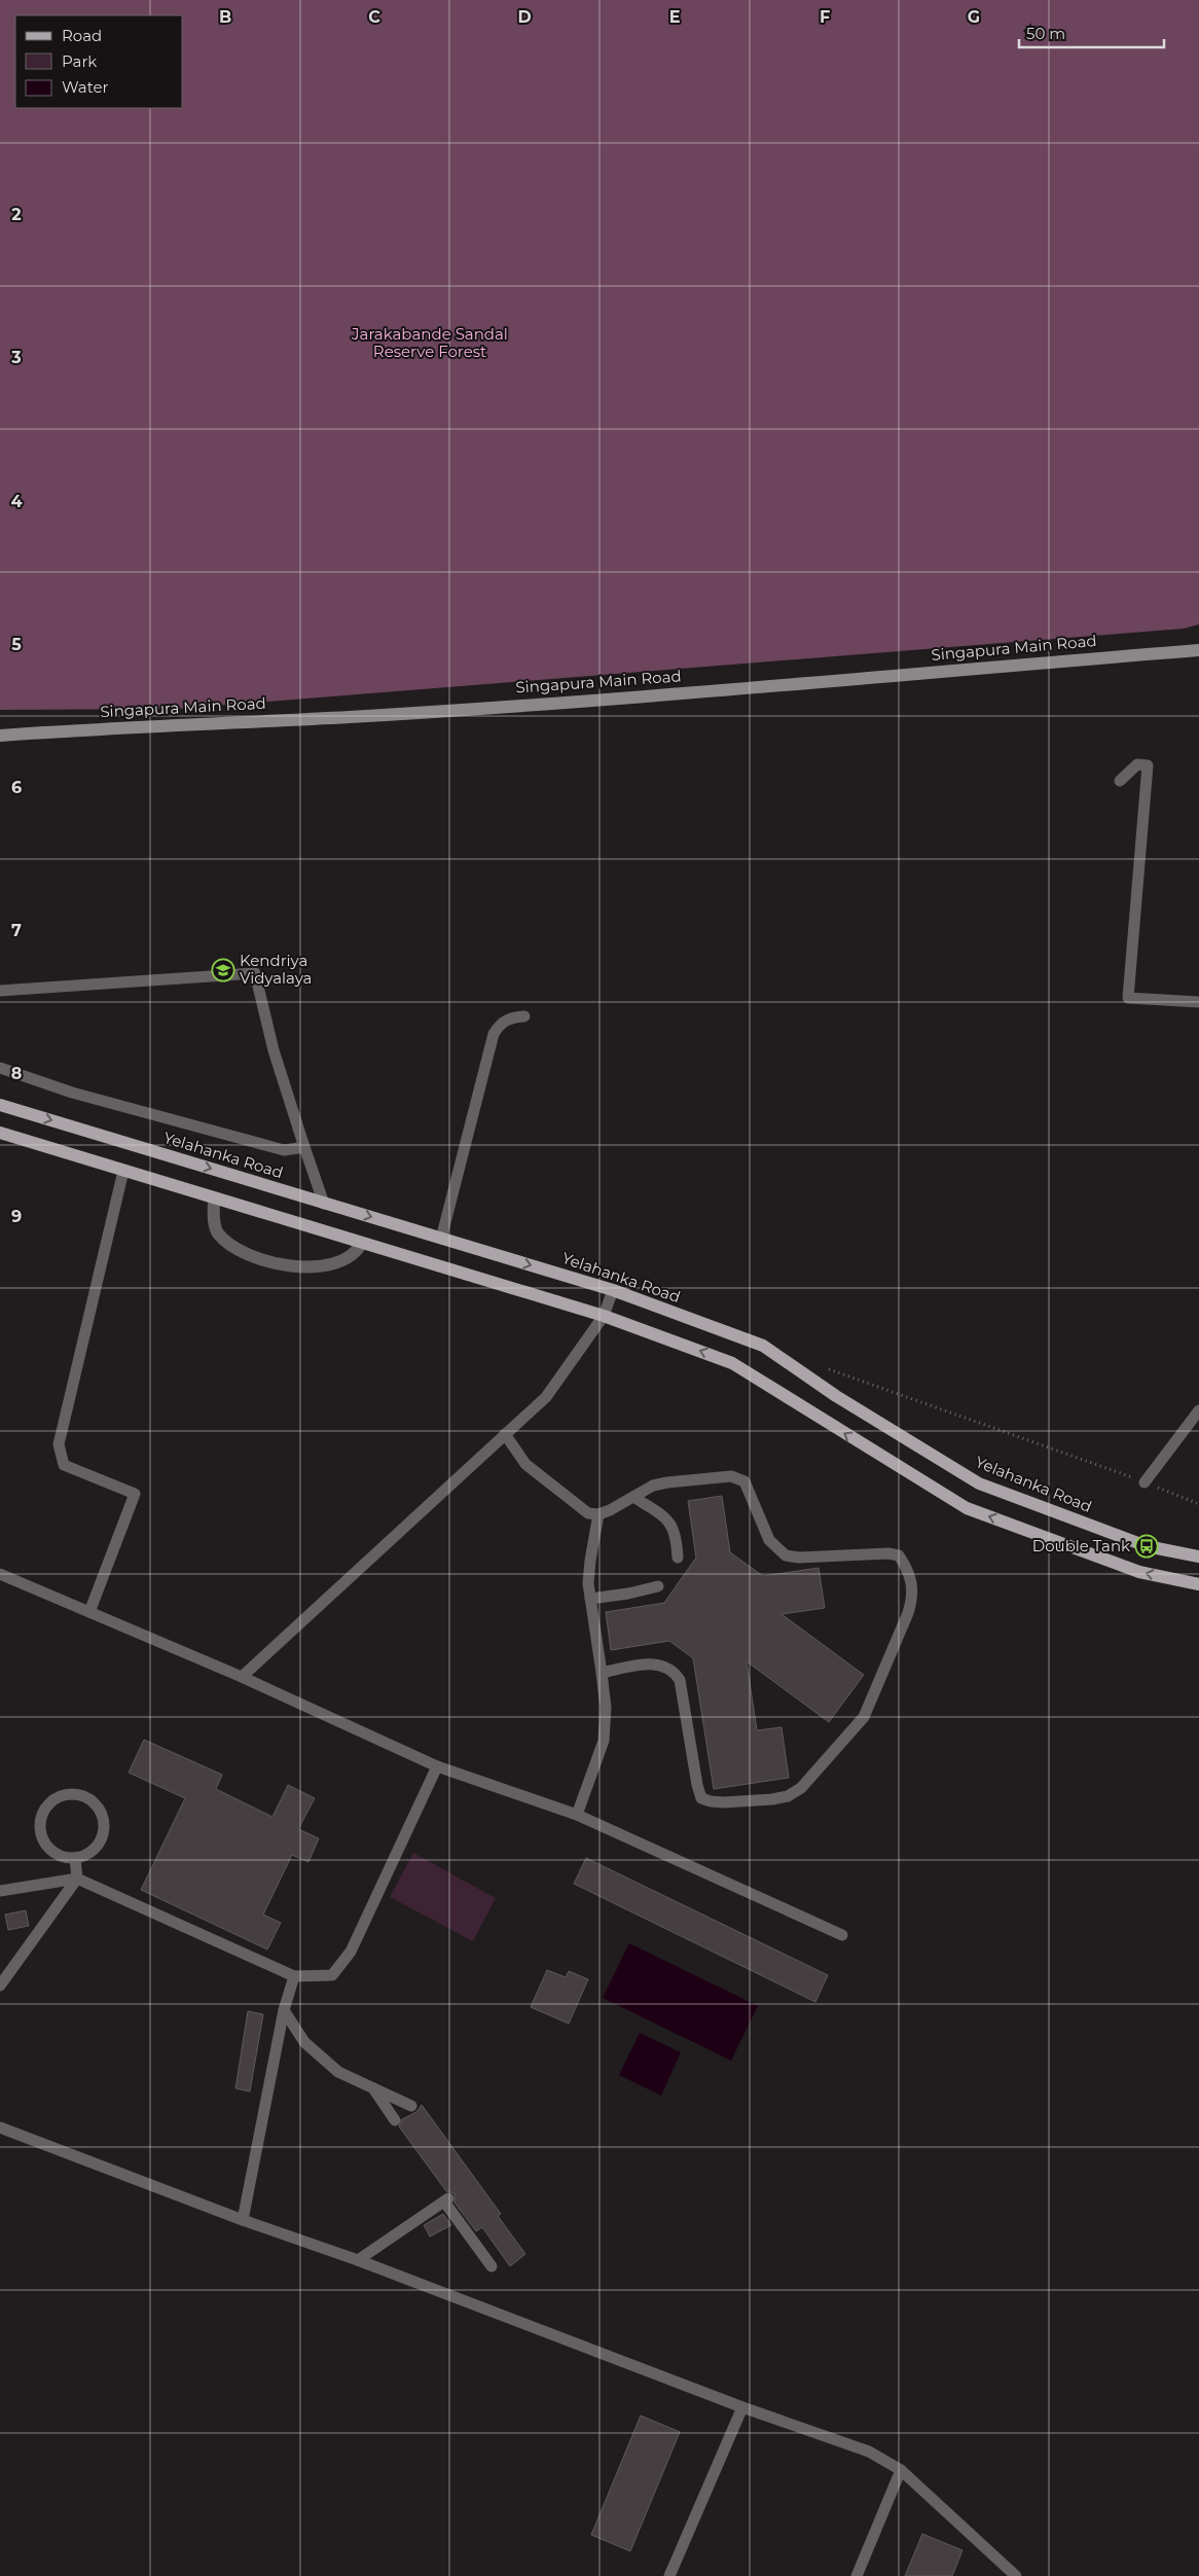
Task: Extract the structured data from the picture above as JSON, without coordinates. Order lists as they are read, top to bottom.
{
  "streets": {
    "main road": ["Yelahanka Road"],
    "street": ["Singapura Main Road"]
  },
  "parks": ["Jarakabande Sandal Reserve Forest"],
  "places": {
    "school or university": ["Kendriya Vidyalaya"],
    "bus stop": ["Double Tank"]
  },
  "legend": ["Road", "Park", "Water"],
  "scale_bar": "50 m",
  "grid": {
    "columns": [
      "B",
      "C",
      "D",
      "E",
      "F",
      "G"
    ],
    "rows": [
      "2",
      "3",
      "4",
      "5",
      "6",
      "7",
      "8",
      "9"
    ]
  }
}
